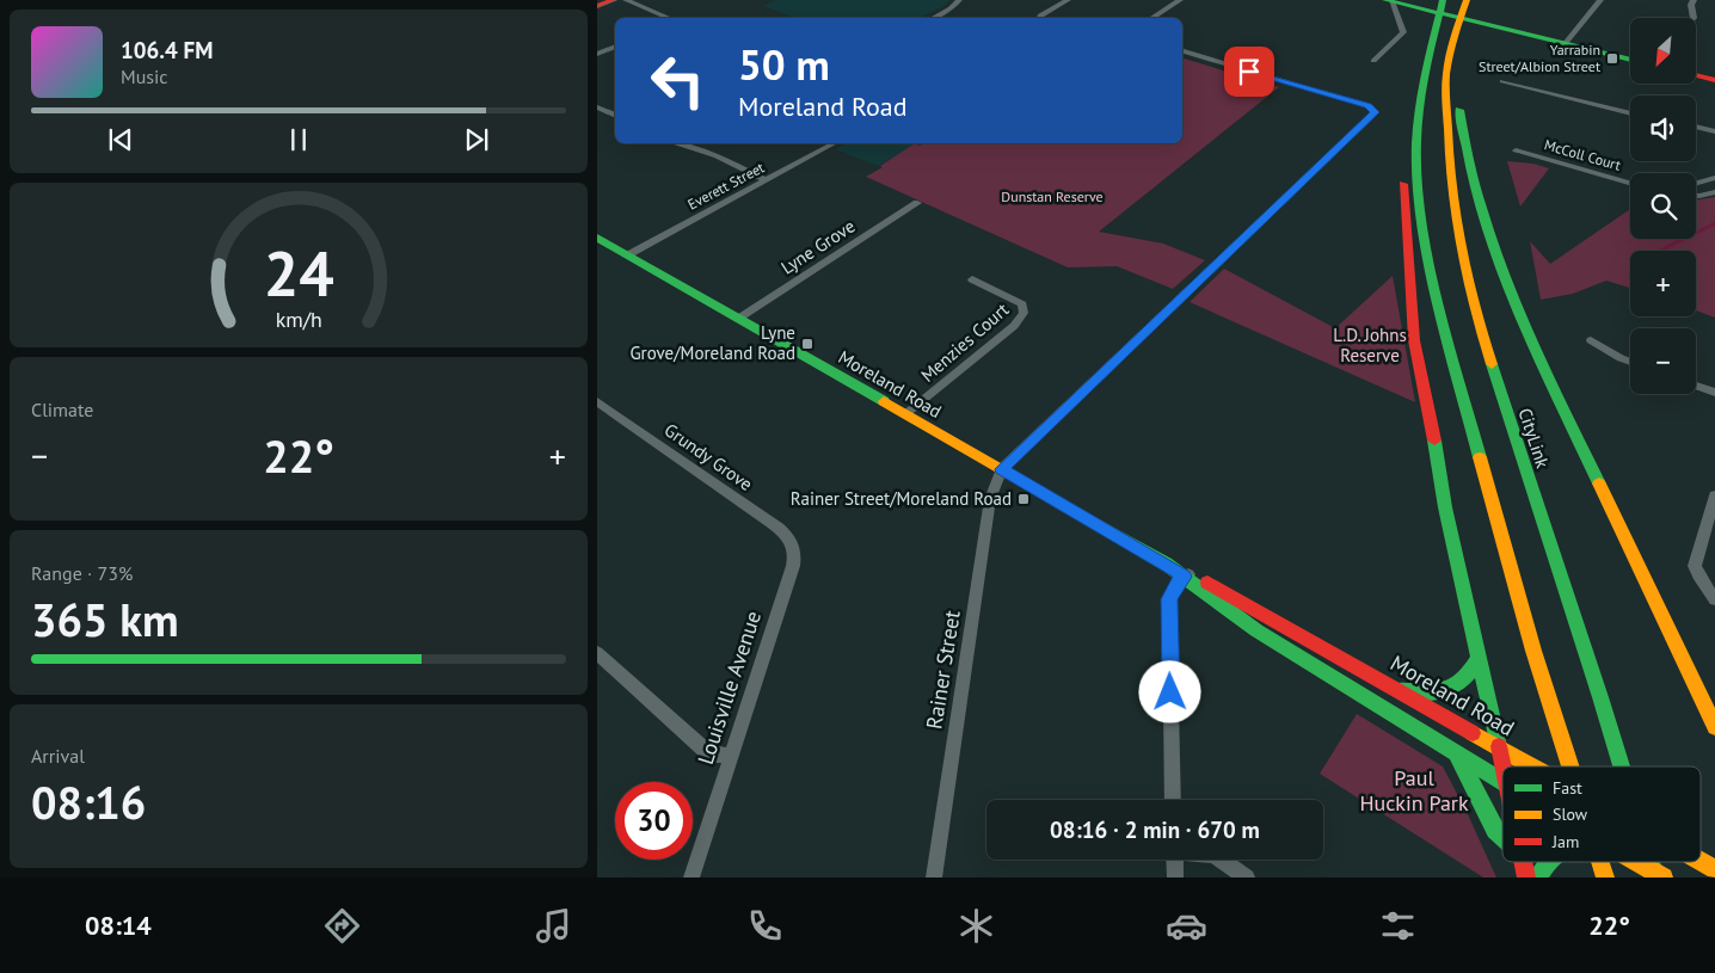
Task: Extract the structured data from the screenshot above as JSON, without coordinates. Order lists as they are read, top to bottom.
{
  "streets": {
    "main road": ["Moreland Road", "CityLink"],
    "street": [
      "McColl Court",
      "Everett Street",
      "Lyne Grove",
      "Menzies Court",
      "Grundy Grove",
      "Rainer Street",
      "Louisville Avenue"
    ]
  },
  "crossings": [
    ["Everett Street", "Moreland Road"],
    ["Lyne Grove", "Moreland Road"],
    ["Menzies Court", "Moreland Road"],
    ["Moreland Road", "Rainer Street"],
    ["Grundy Grove", "Louisville Avenue"]
  ],
  "parks": ["Dunstan Reserve", "L.D. Johns Reserve", "Paul Huckin Park"],
  "places": {
    "transit": ["Yarrabin Street/Albion Street", "Lyne Grove/Moreland Road", "Rainer Street/Moreland Road"]
  },
  "legend": ["Fast", "Slow", "Jam"],
  "north": "bottom left",
  "page": {
    "map_buttons": ["+", "−"],
    "turn": ["50 m", "Moreland Road"],
    "song": ["106.4 FM", "Music"],
    "tile": [
      "Climate",
      ["Range · 73%", "365 km"],
      ["Arrival", "08:16"]
    ],
    "heat": ["−", "22°", "+"],
    "limit": "30",
    "trip": "08:16 · 2 min · 670 m",
    "tabs": ["08:14", "22°"],
    "gauge": ["24", "km/h"]
  }
}
